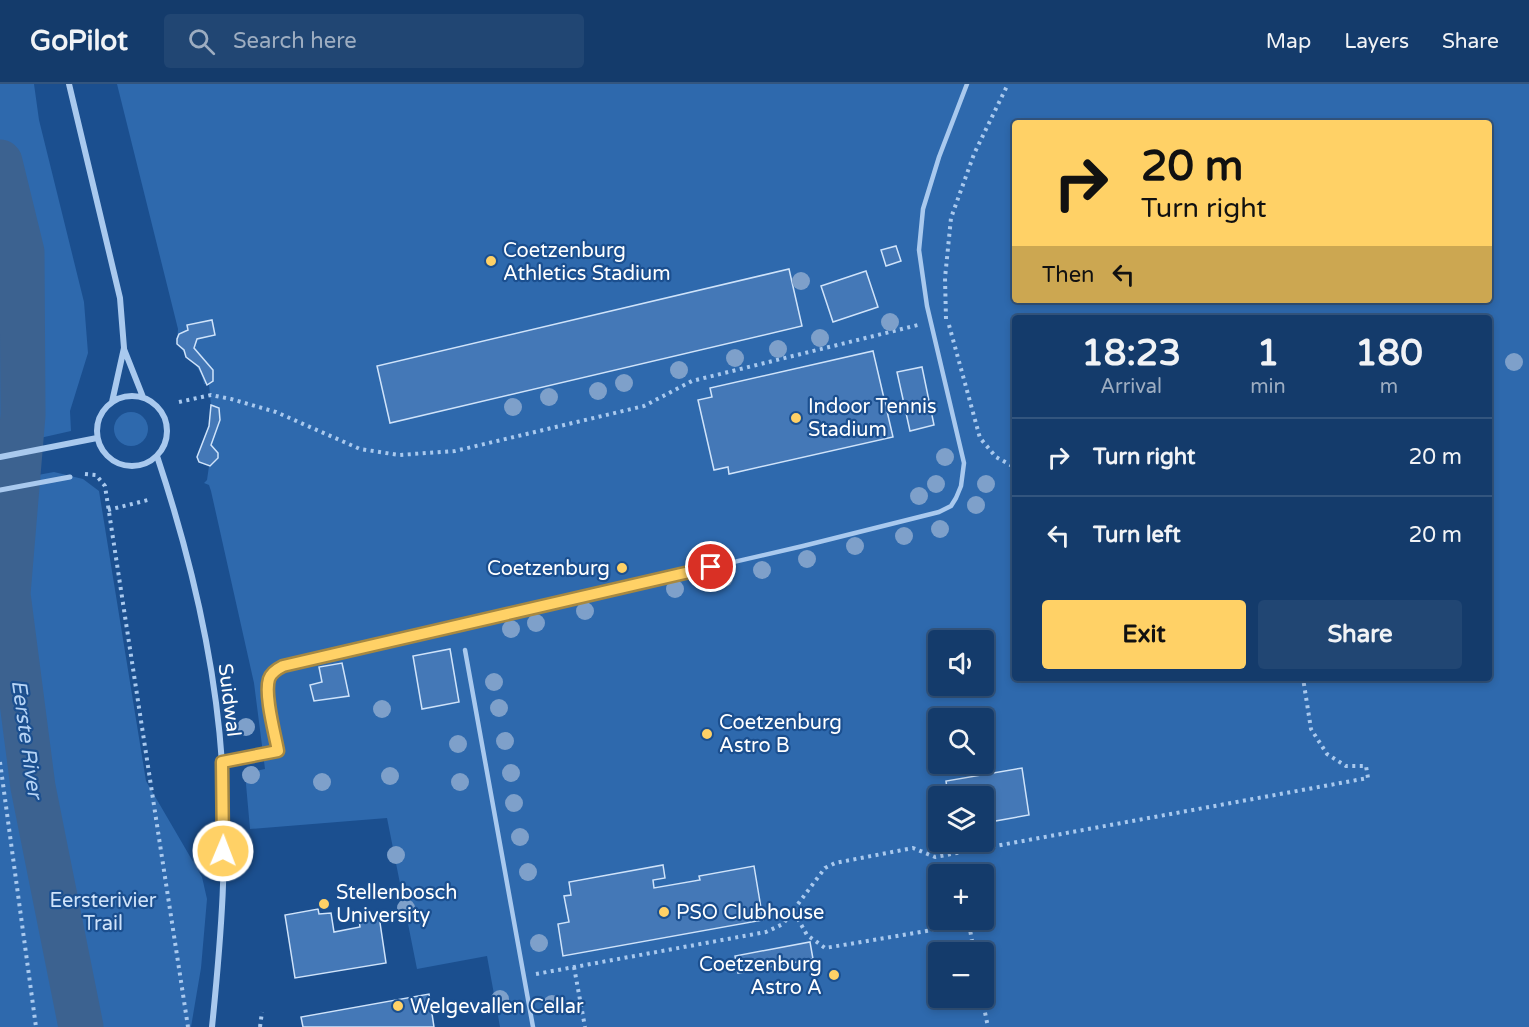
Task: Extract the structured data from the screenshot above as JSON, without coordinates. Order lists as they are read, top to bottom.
{
  "streets": {
    "street": ["Suidwal"]
  },
  "water": ["Eerste River"],
  "parks": ["Eersterivier Trail"],
  "places": [
    "Coetzenburg Athletics Stadium",
    "Indoor Tennis Stadium",
    "Coetzenburg",
    "Coetzenburg Astro B",
    "Stellenbosch University",
    "PSO Clubhouse",
    "Coetzenburg Astro A",
    "Welgevallen Cellar"
  ],
  "page": {
    "header": "GoPilot",
    "search": "Search here",
    "nav": ["Map", "Layers", "Share"],
    "turn": ["20 m", "Turn right"],
    "then": "Then",
    "eta": [
      "18:23",
      "Arrival",
      "1",
      "min",
      "180",
      "m"
    ],
    "list": [
      {
        "name": "Turn right",
        "value": "20 m"
      },
      {
        "name": "Turn left",
        "value": "20 m"
      }
    ],
    "buttons": ["Exit", "Share"],
    "map_buttons": ["+", "−"]
  }
}
